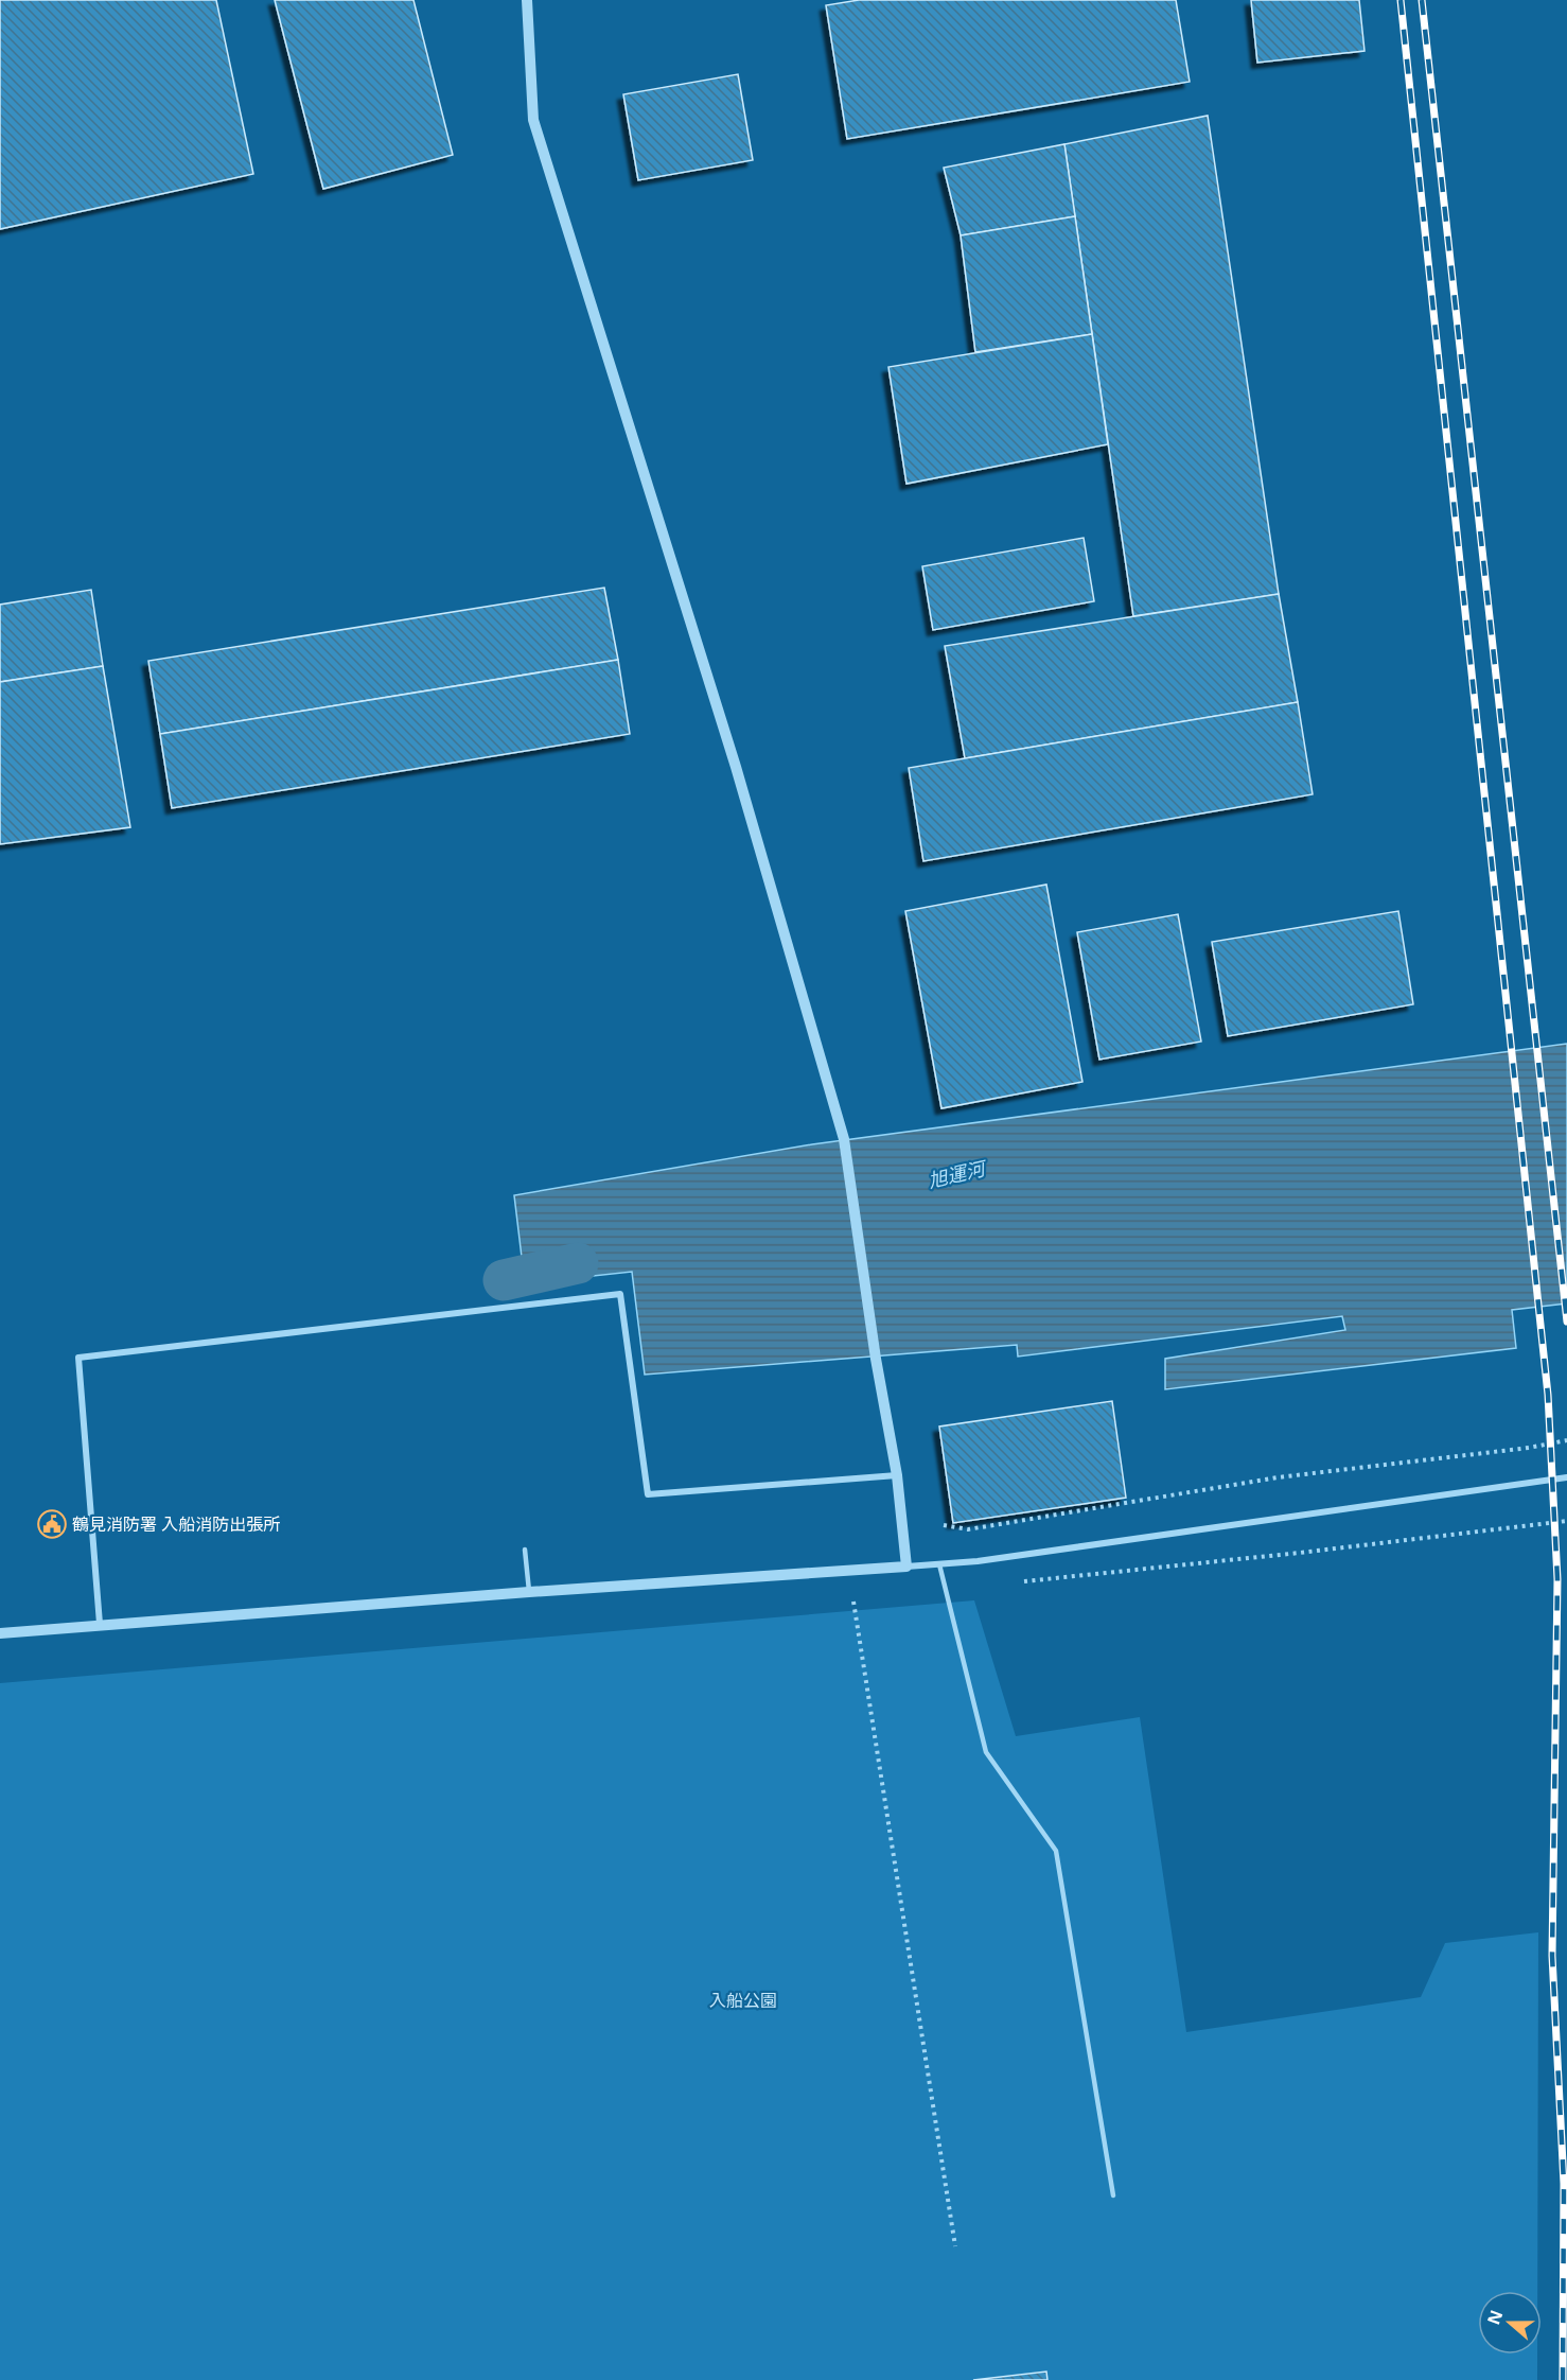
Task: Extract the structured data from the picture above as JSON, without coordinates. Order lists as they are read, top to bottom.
{
  "water": ["旭運河"],
  "parks": ["入船公園"],
  "places": {
    "public building": ["鶴見消防署 入船消防出張所"]
  },
  "north": "left"
}
